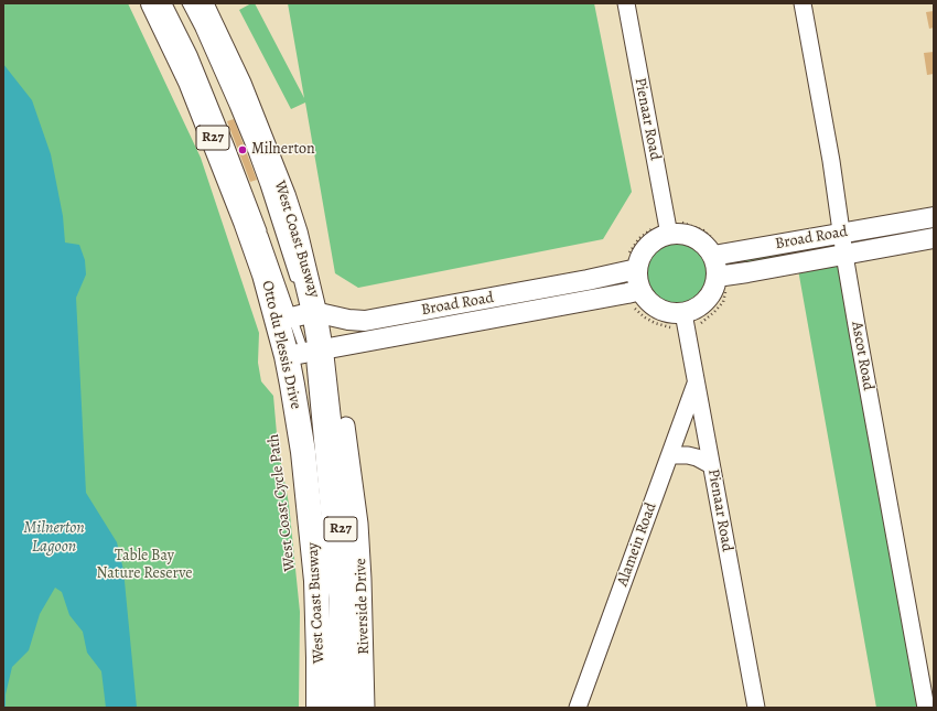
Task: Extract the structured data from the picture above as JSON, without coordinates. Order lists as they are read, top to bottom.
{
  "streets": {
    "main road": ["R27", "Otto du Plessis Drive"],
    "street": [
      "Pienaar Road",
      "Broad Road",
      "Ascot Road",
      "Alamein Road",
      "Riverside Drive"
    ],
    "lane": ["West Coast Busway"]
  },
  "crossings": [
    ["Pienaar Road", "Broad Road"],
    ["Pienaar Road", "Alamein Road"],
    ["Broad Road", "West Coast Busway"],
    ["Broad Road", "Otto du Plessis Drive"],
    ["Broad Road", "Ascot Road"],
    ["West Coast Busway", "Otto du Plessis Drive"]
  ],
  "water": ["Milnerton Lagoon"],
  "parks": ["Table Bay Nature Reserve"],
  "places": ["Milnerton"]
}
